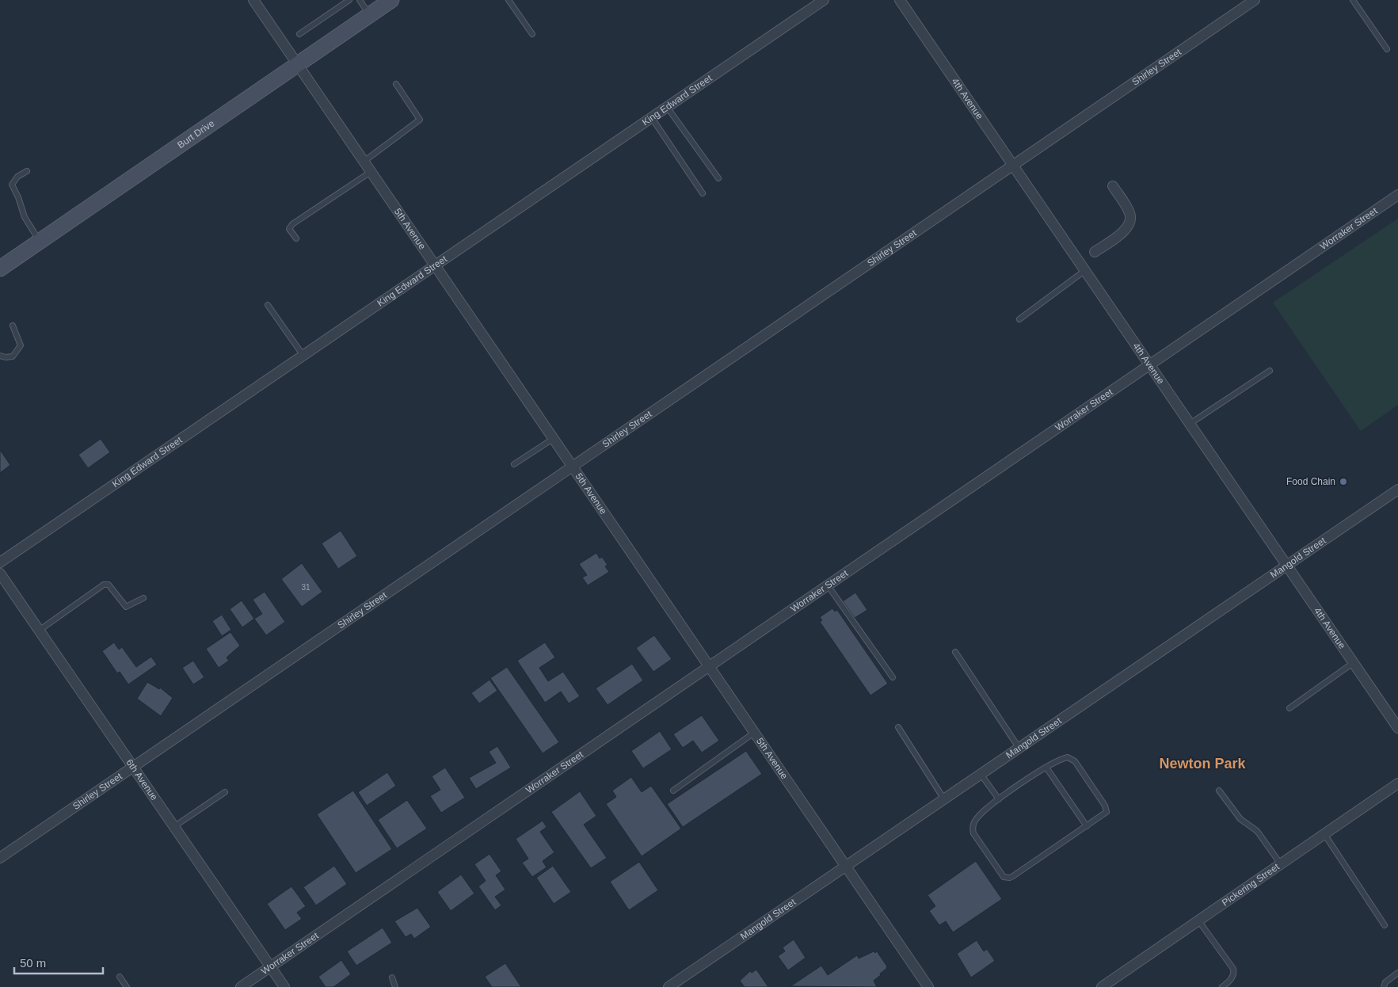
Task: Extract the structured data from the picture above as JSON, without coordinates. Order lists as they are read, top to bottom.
{
  "streets": {
    "street": [
      "Shirley Street",
      "4th Avenue",
      "King Edward Street",
      "Burt Drive",
      "Worraker Street",
      "5th Avenue",
      "Mangold Street",
      "6th Avenue",
      "Pickering Street"
    ]
  },
  "crossings": [
    ["Shirley Street", "4th Avenue"],
    ["Shirley Street", "5th Avenue"],
    ["Shirley Street", "6th Avenue"],
    ["4th Avenue", "Worraker Street"],
    ["4th Avenue", "Mangold Street"],
    ["King Edward Street", "5th Avenue"],
    ["Burt Drive", "5th Avenue"],
    ["Worraker Street", "5th Avenue"],
    ["Worraker Street", "6th Avenue"],
    ["5th Avenue", "Mangold Street"]
  ],
  "districts": ["Newton Park"],
  "places": ["Food Chain"],
  "house_numbers": ["31"],
  "scale_bar": "50 m"
}
